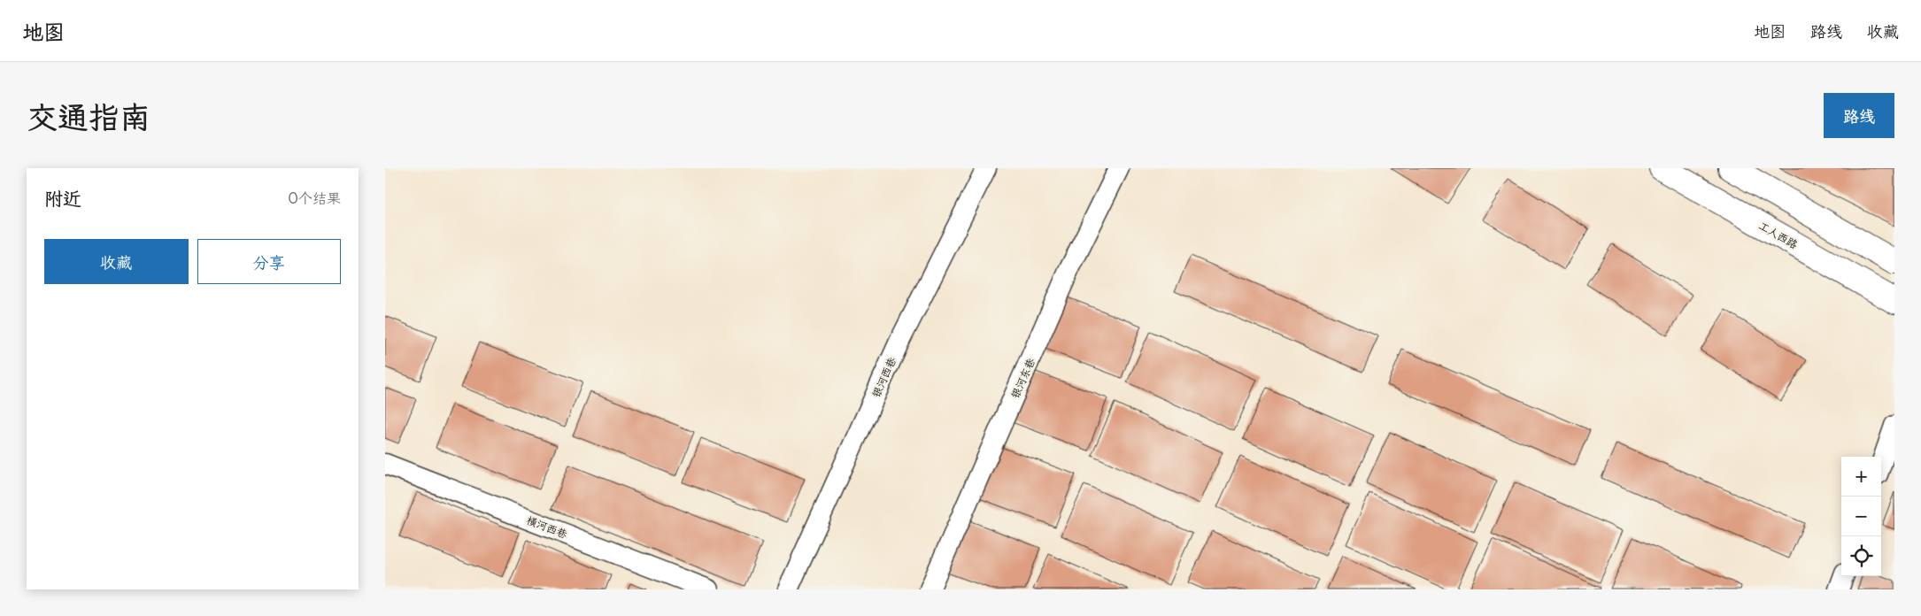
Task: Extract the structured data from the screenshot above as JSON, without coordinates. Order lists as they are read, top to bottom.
{
  "streets": {
    "main road": ["工人西路"],
    "street": ["银河西巷", "银河东巷", "横河西巷"]
  },
  "page": {
    "header": "地图",
    "nav": ["地图", "路线", "收藏"],
    "title": "交通指南",
    "buttons": [
      "路线",
      ["收藏", "分享"]
    ],
    "heading": ["附近", "0个结果"],
    "map_buttons": ["+", "−"]
  }
}
